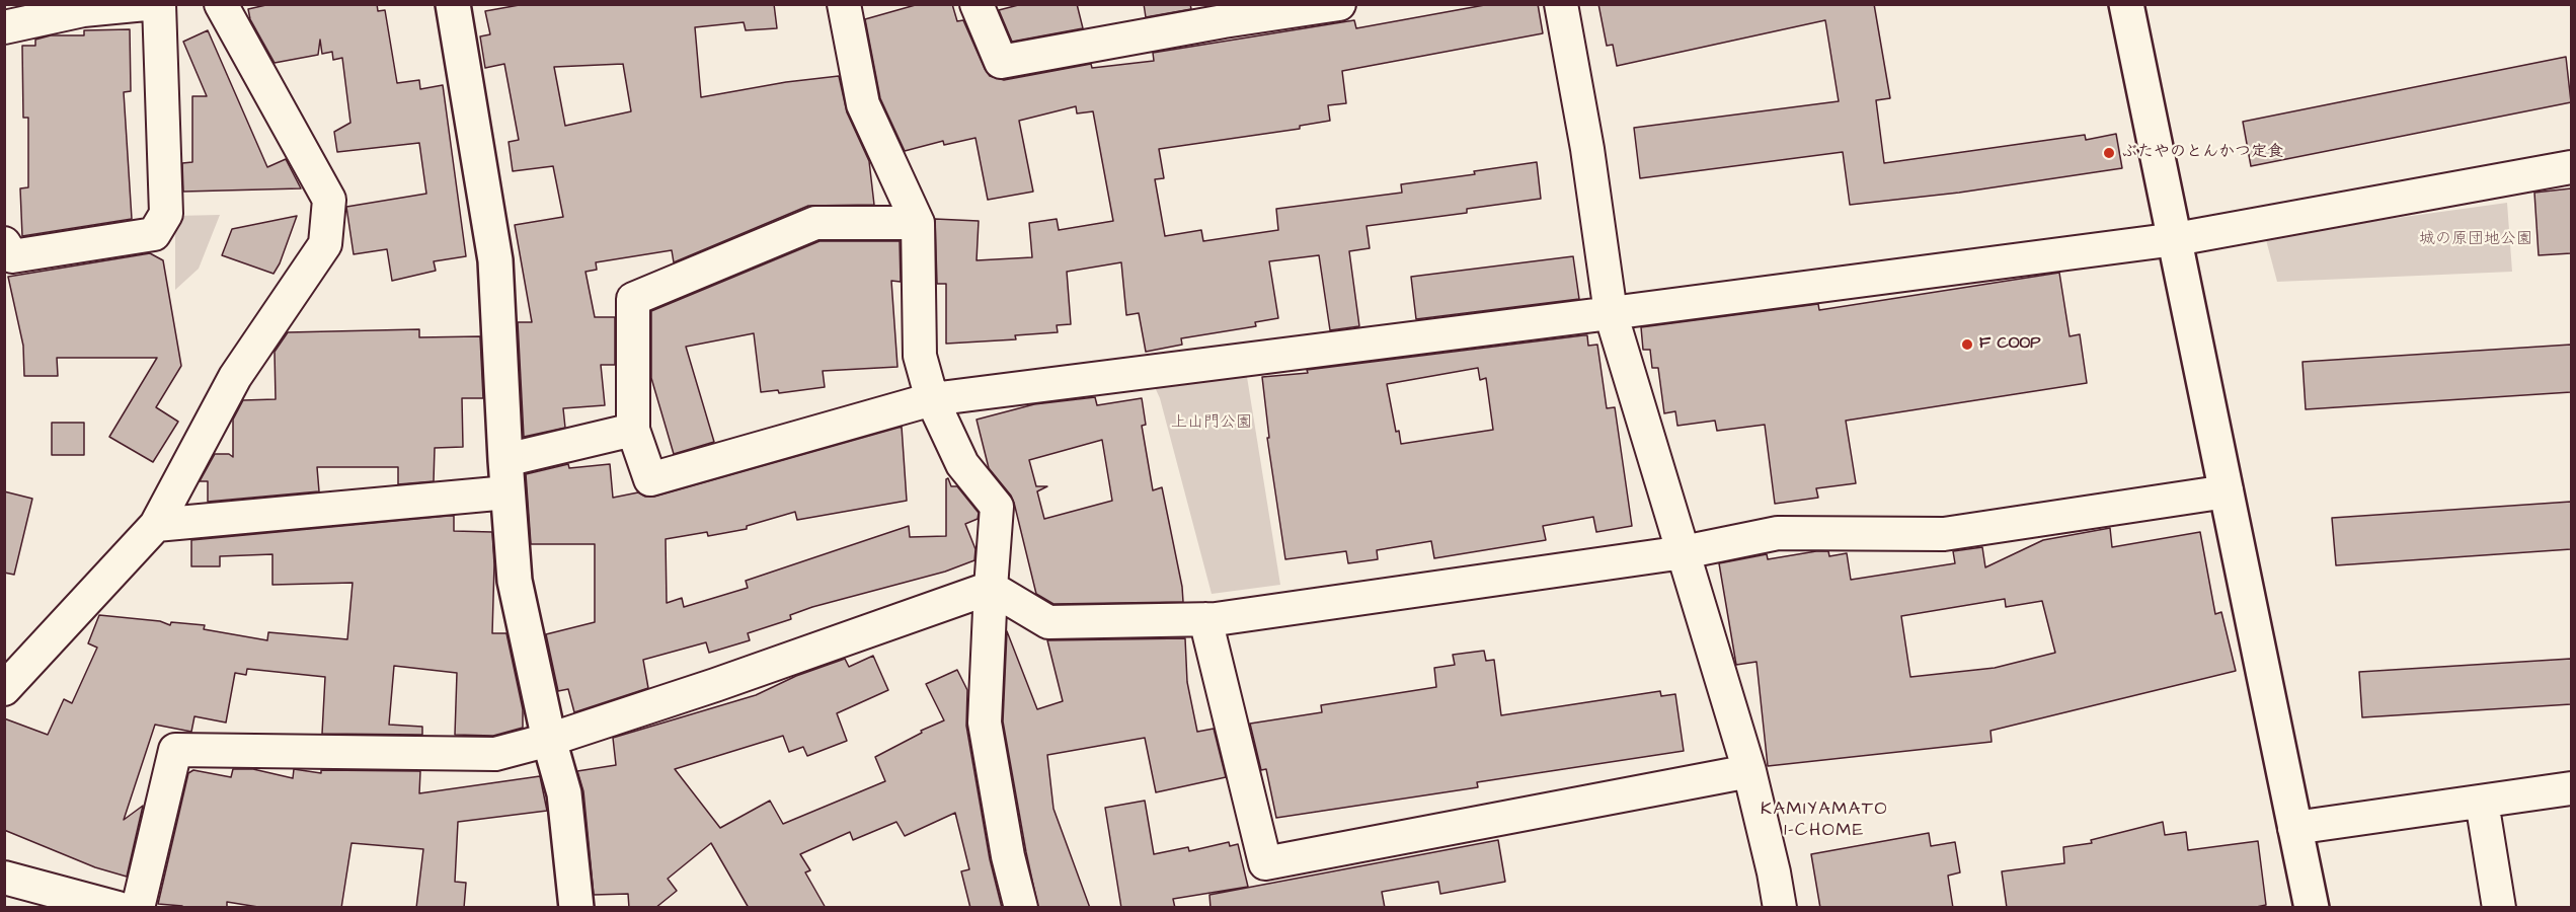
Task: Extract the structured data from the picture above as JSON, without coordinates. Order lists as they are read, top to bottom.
{
  "districts": ["KAMIYAMATO 1-CHOME"],
  "parks": ["城の原団地公園", "上山門公園"],
  "places": ["ぶたやのとんかつ定食", "F COOP"]
}
